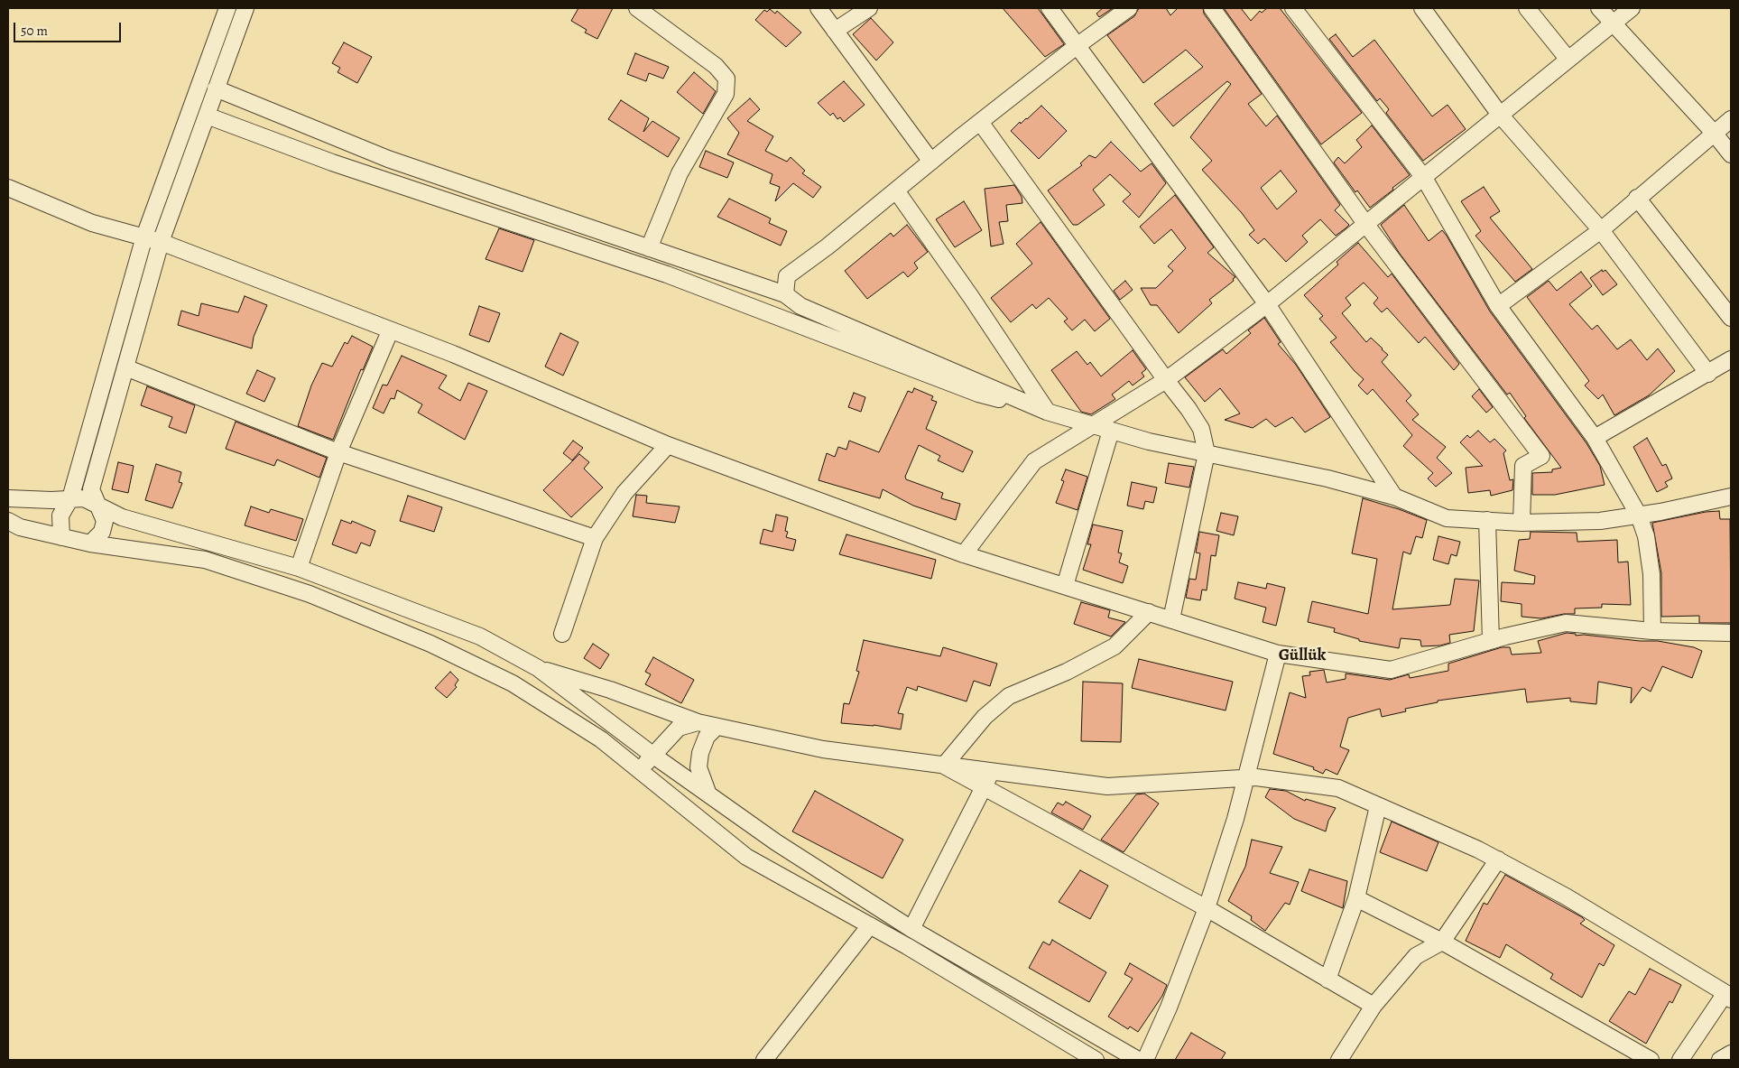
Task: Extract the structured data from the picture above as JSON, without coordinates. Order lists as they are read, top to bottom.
{
  "districts": ["Güllük"],
  "scale_bar": "50 m"
}
